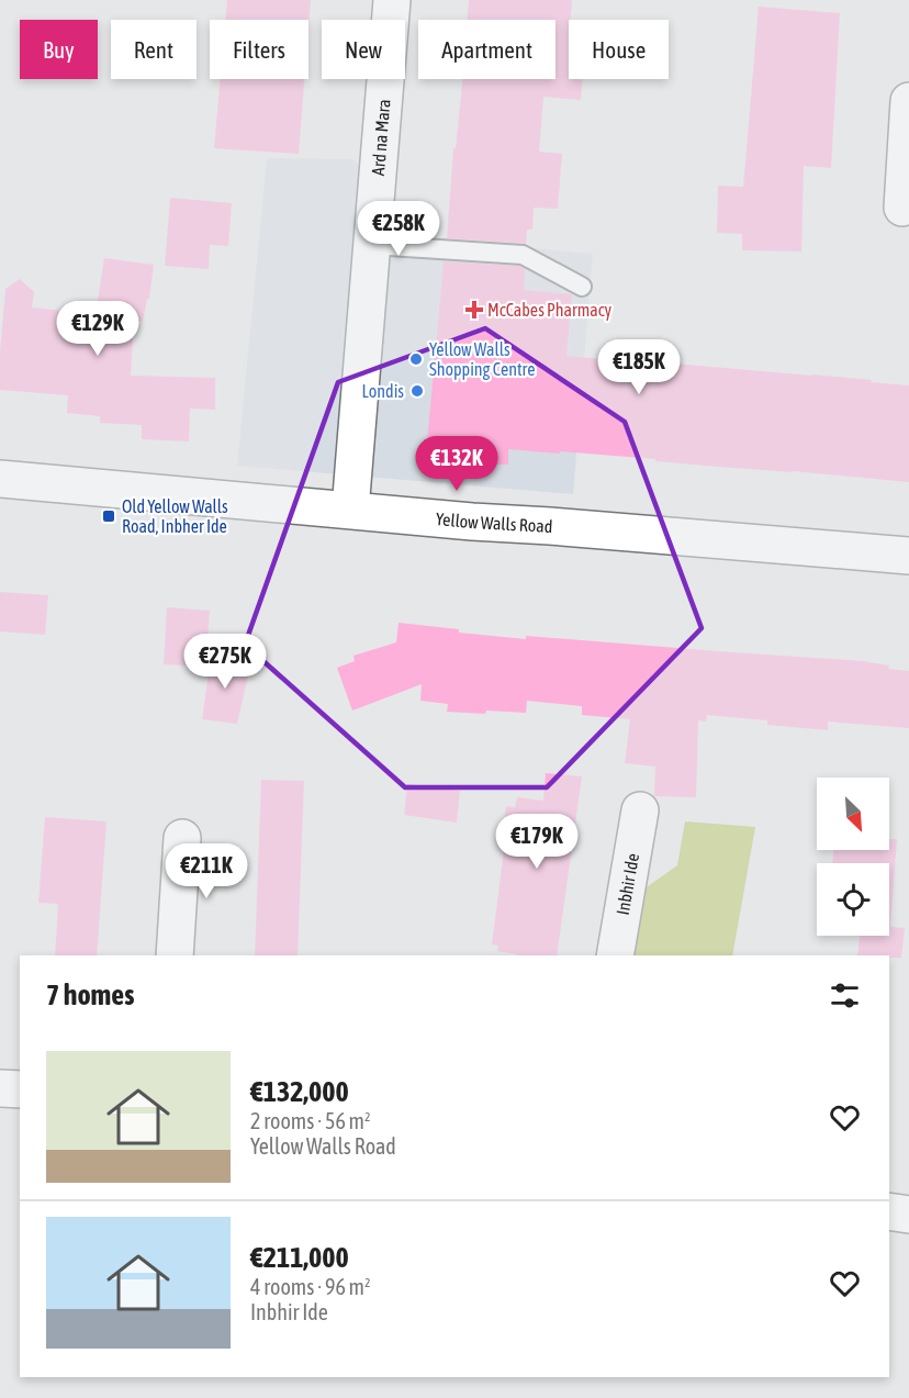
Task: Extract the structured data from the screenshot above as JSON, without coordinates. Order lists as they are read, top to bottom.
{
  "streets": {
    "street": ["Ard na Mara", "Yellow Walls Road", "Inbhir Ide"]
  },
  "crossings": [
    ["Ard na Mara", "Yellow Walls Road"]
  ],
  "places": {
    "health": ["McCabes Pharmacy"],
    "other": ["Yellow Walls Shopping Centre", "Londis"],
    "transit": ["Old Yellow Walls Road, Inbher Ide"]
  },
  "north": "bottom right",
  "page": {
    "chip": [
      "Buy",
      "Rent",
      "Filters",
      "New",
      "Apartment",
      "House"
    ],
    "price": [
      "€258K",
      "€129K",
      "€185K",
      "€132K",
      "€275K",
      "€179K",
      "€211K"
    ],
    "heading": "7 homes",
    "list": [
      {
        "name": "€132,000",
        "note": "2 rooms · 56 m² · Yellow Walls Road"
      },
      {
        "name": "€211,000",
        "note": "4 rooms · 96 m² · Inbhir Ide"
      }
    ]
  }
}
